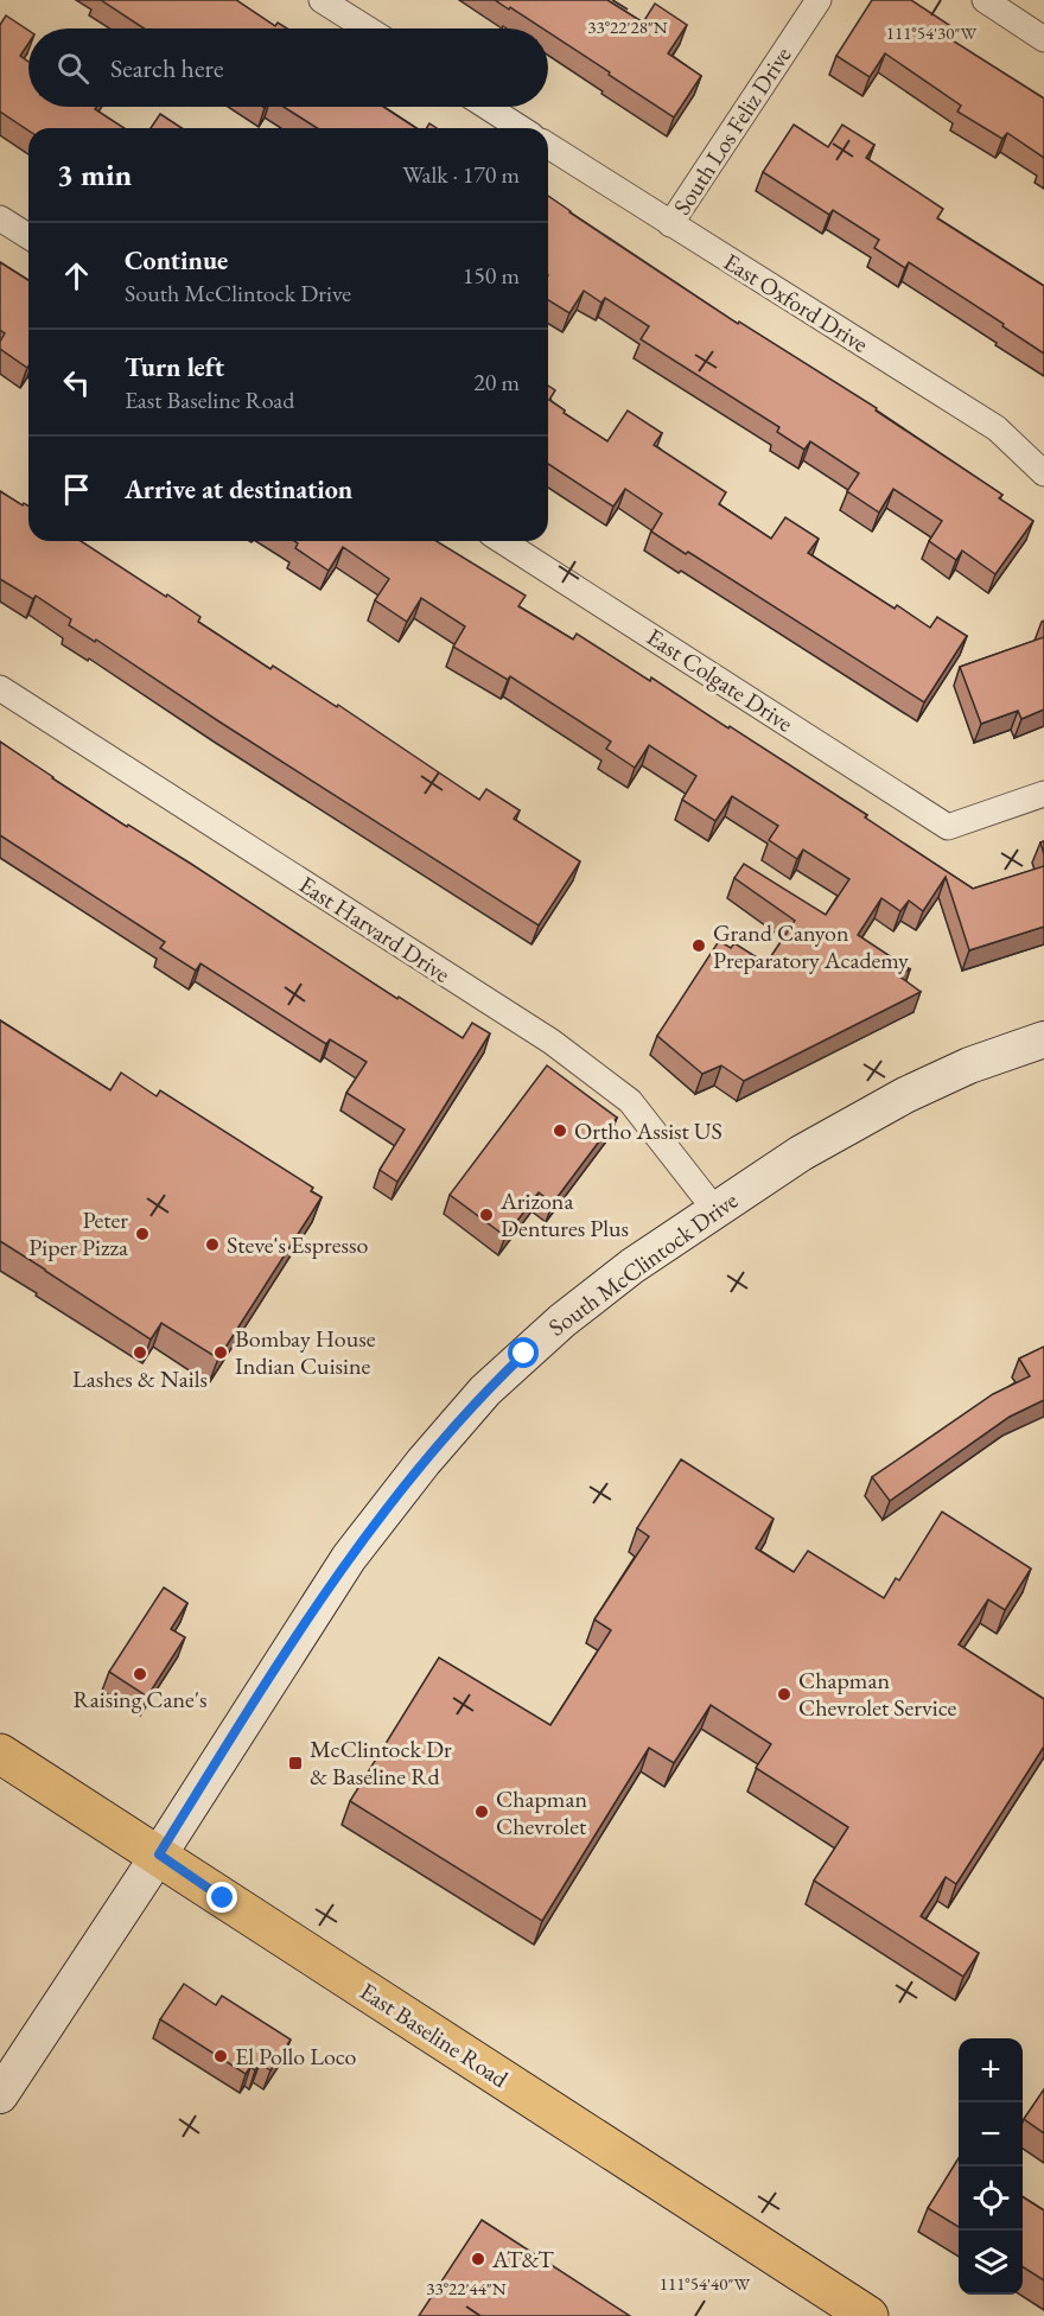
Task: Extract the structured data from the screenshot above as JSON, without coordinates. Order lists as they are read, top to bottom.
{
  "streets": {
    "main road": ["South McClintock Drive", "East Baseline Road"],
    "street": [
      "South Los Feliz Drive",
      "East Oxford Drive",
      "East Colgate Drive",
      "East Harvard Drive"
    ]
  },
  "crossings": [
    ["South Los Feliz Drive", "East Oxford Drive"],
    ["East Harvard Drive", "South McClintock Drive"],
    ["South McClintock Drive", "East Baseline Road"]
  ],
  "places": {
    "other": [
      "Grand Canyon Preparatory Academy",
      "Ortho Assist US",
      "Arizona Dentures Plus",
      "Peter Piper Pizza",
      "Steve's Espresso",
      "Lashes & Nails",
      "Bombay House Indian Cuisine",
      "Raising Cane's",
      "Chapman Chevrolet Service",
      "Chapman Chevrolet",
      "El Pollo Loco",
      "AT&T"
    ],
    "transit": ["McClintock Dr & Baseline Rd"]
  },
  "page": {
    "search": "Search here",
    "heading": ["3 min", "Walk · 170 m"],
    "list": [
      ["Continue", "South McClintock Drive", "150 m"],
      ["Turn left", "East Baseline Road", "20 m"],
      "Arrive at destination"
    ],
    "map_buttons": ["+", "−"]
  },
  "coordinates": [
    "33°22'28\"N",
    "111°54'30\"W",
    "111°54'40\"W",
    "33°22'44\"N"
  ]
}
